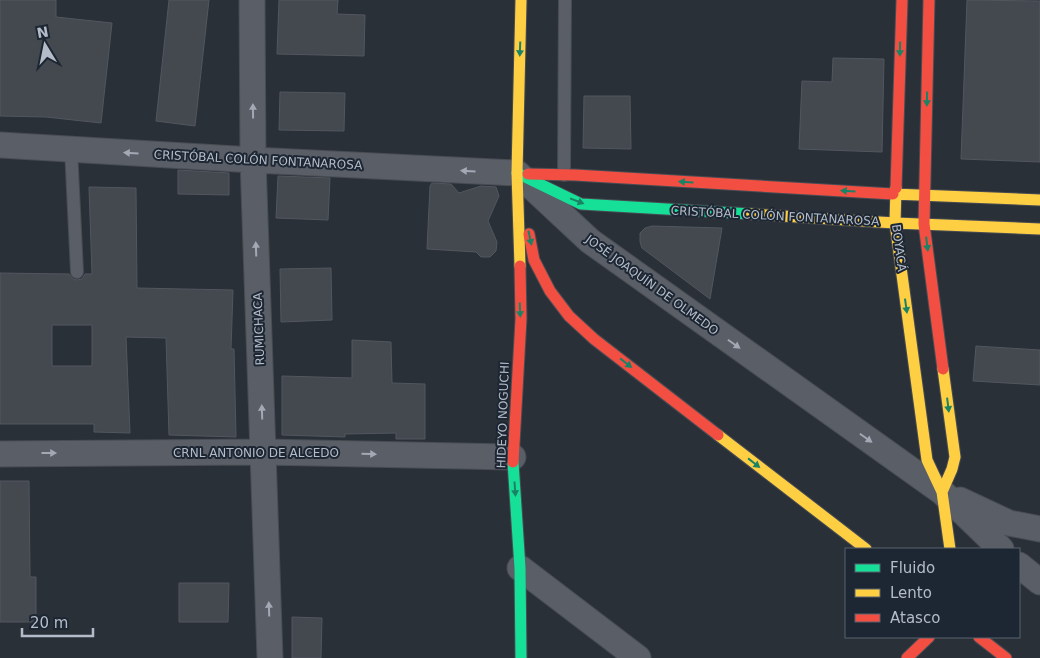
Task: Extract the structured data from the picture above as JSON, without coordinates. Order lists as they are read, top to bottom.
{
  "streets": {
    "street": [
      "CRISTÓBAL COLÓN FONTANAROSA",
      "BOYACÁ",
      "JOSÉ JOAQUÍN DE OLMEDO",
      "RUMICHACA",
      "HIDEYO NOGUCHI",
      "CRNL ANTONIO DE ALCEDO"
    ]
  },
  "crossings": [
    ["CRISTÓBAL COLÓN FONTANAROSA", "BOYACÁ"],
    ["CRISTÓBAL COLÓN FONTANAROSA", "JOSÉ JOAQUÍN DE OLMEDO"],
    ["CRISTÓBAL COLÓN FONTANAROSA", "RUMICHACA"],
    ["CRISTÓBAL COLÓN FONTANAROSA", "HIDEYO NOGUCHI"],
    ["BOYACÁ", "JOSÉ JOAQUÍN DE OLMEDO"],
    ["JOSÉ JOAQUÍN DE OLMEDO", "HIDEYO NOGUCHI"],
    ["RUMICHACA", "CRNL ANTONIO DE ALCEDO"],
    ["HIDEYO NOGUCHI", "CRNL ANTONIO DE ALCEDO"]
  ],
  "one_way": ["RUMICHACA", "HIDEYO NOGUCHI", "CRNL ANTONIO DE ALCEDO"],
  "legend": ["Fluido", "Lento", "Atasco"],
  "scale_bar": "20 m",
  "north": "top"
}
